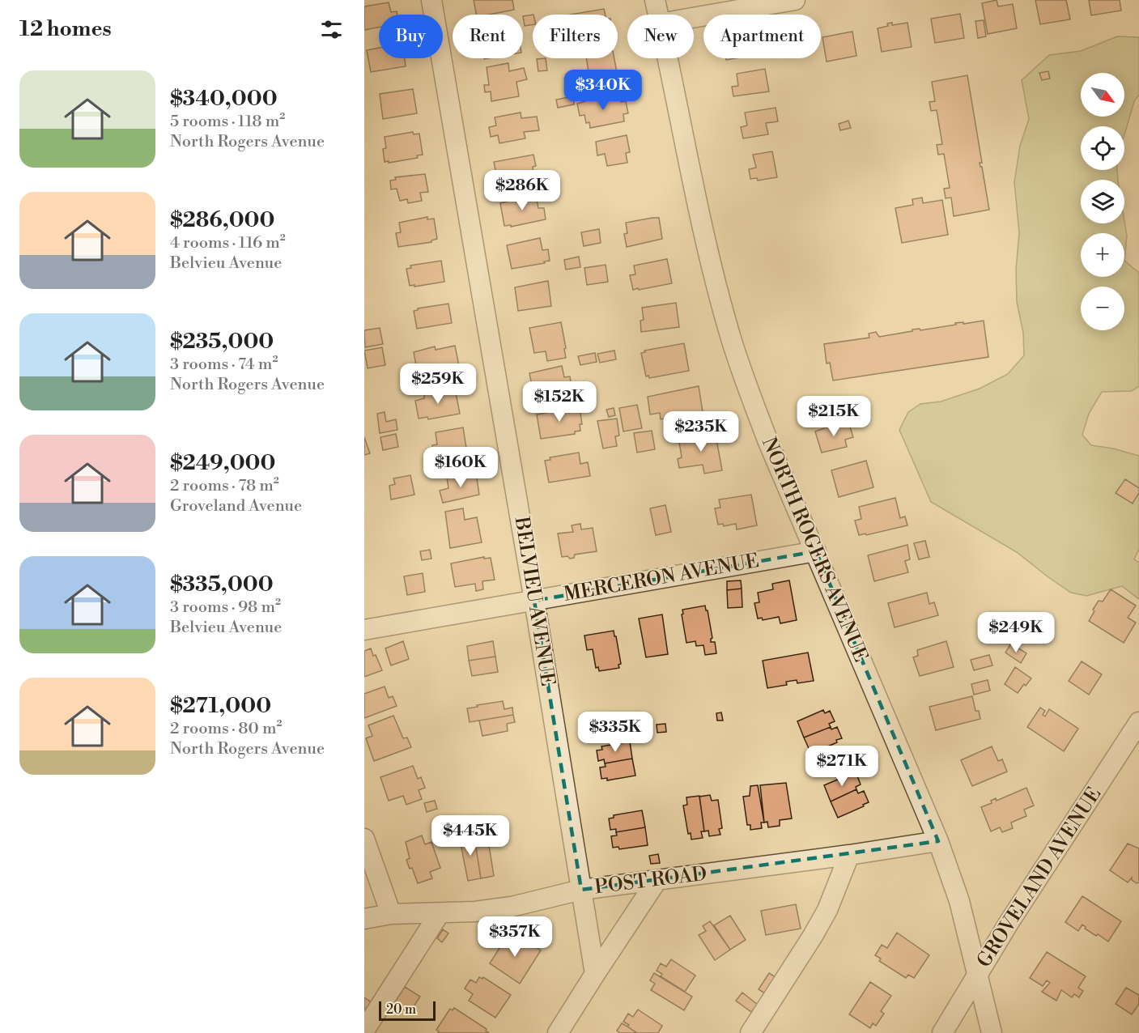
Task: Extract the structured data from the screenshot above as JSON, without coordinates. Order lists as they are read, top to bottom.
{
  "streets": {
    "street": [
      "NORTH ROGERS AVENUE",
      "MERCERON AVENUE",
      "BELVIEU AVENUE",
      "GROVELAND AVENUE",
      "POST ROAD"
    ]
  },
  "crossings": [
    ["NORTH ROGERS AVENUE", "MERCERON AVENUE"],
    ["NORTH ROGERS AVENUE", "GROVELAND AVENUE"],
    ["NORTH ROGERS AVENUE", "POST ROAD"],
    ["MERCERON AVENUE", "BELVIEU AVENUE"],
    ["BELVIEU AVENUE", "POST ROAD"]
  ],
  "scale_bar": "20 m",
  "north": "bottom right",
  "page": {
    "heading": "12 homes",
    "chip": [
      "Buy",
      "Rent",
      "Filters",
      "New",
      "Apartment"
    ],
    "list": [
      {
        "name": "$340,000",
        "note": "5 rooms · 118 m² · North Rogers Avenue"
      },
      {
        "name": "$286,000",
        "note": "4 rooms · 116 m² · Belvieu Avenue"
      },
      {
        "name": "$235,000",
        "note": "3 rooms · 74 m² · North Rogers Avenue"
      },
      {
        "name": "$249,000",
        "note": "2 rooms · 78 m² · Groveland Avenue"
      },
      {
        "name": "$335,000",
        "note": "3 rooms · 98 m² · Belvieu Avenue"
      },
      {
        "name": "$271,000",
        "note": "2 rooms · 80 m² · North Rogers Avenue"
      }
    ],
    "price": [
      "$340K",
      "$286K",
      "$259K",
      "$152K",
      "$215K",
      "$235K",
      "$160K",
      "$249K",
      "$335K",
      "$271K",
      "$445K",
      "$357K"
    ],
    "map_buttons": ["+", "−"],
    "scale": "20 m"
  }
}
